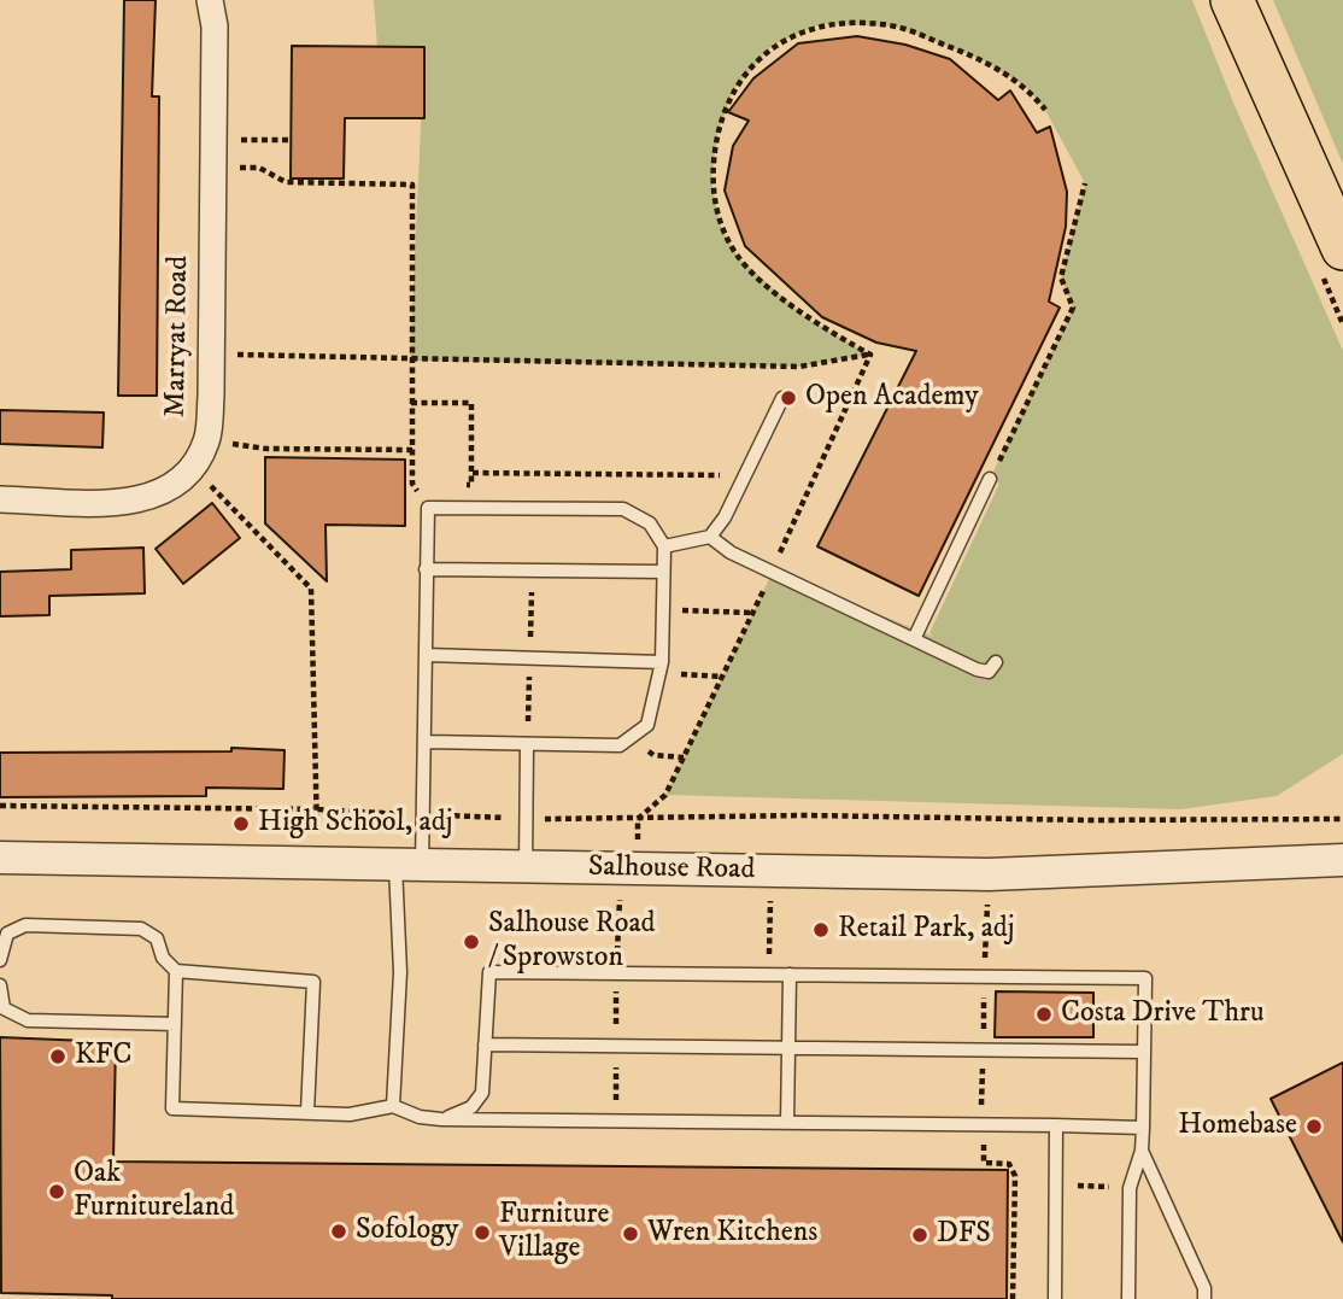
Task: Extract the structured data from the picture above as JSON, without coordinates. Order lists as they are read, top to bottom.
{
  "streets": {
    "street": ["Marryat Road", "Salhouse Road"]
  },
  "places": [
    "Open Academy",
    "High School, adj",
    "Retail Park, adj",
    "Salhouse Road / Sprowston",
    "Costa Drive Thru",
    "KFC",
    "Homebase",
    "Oak Furnitureland",
    "Sofology",
    "Furniture Village",
    "Wren Kitchens",
    "DFS"
  ]
}
